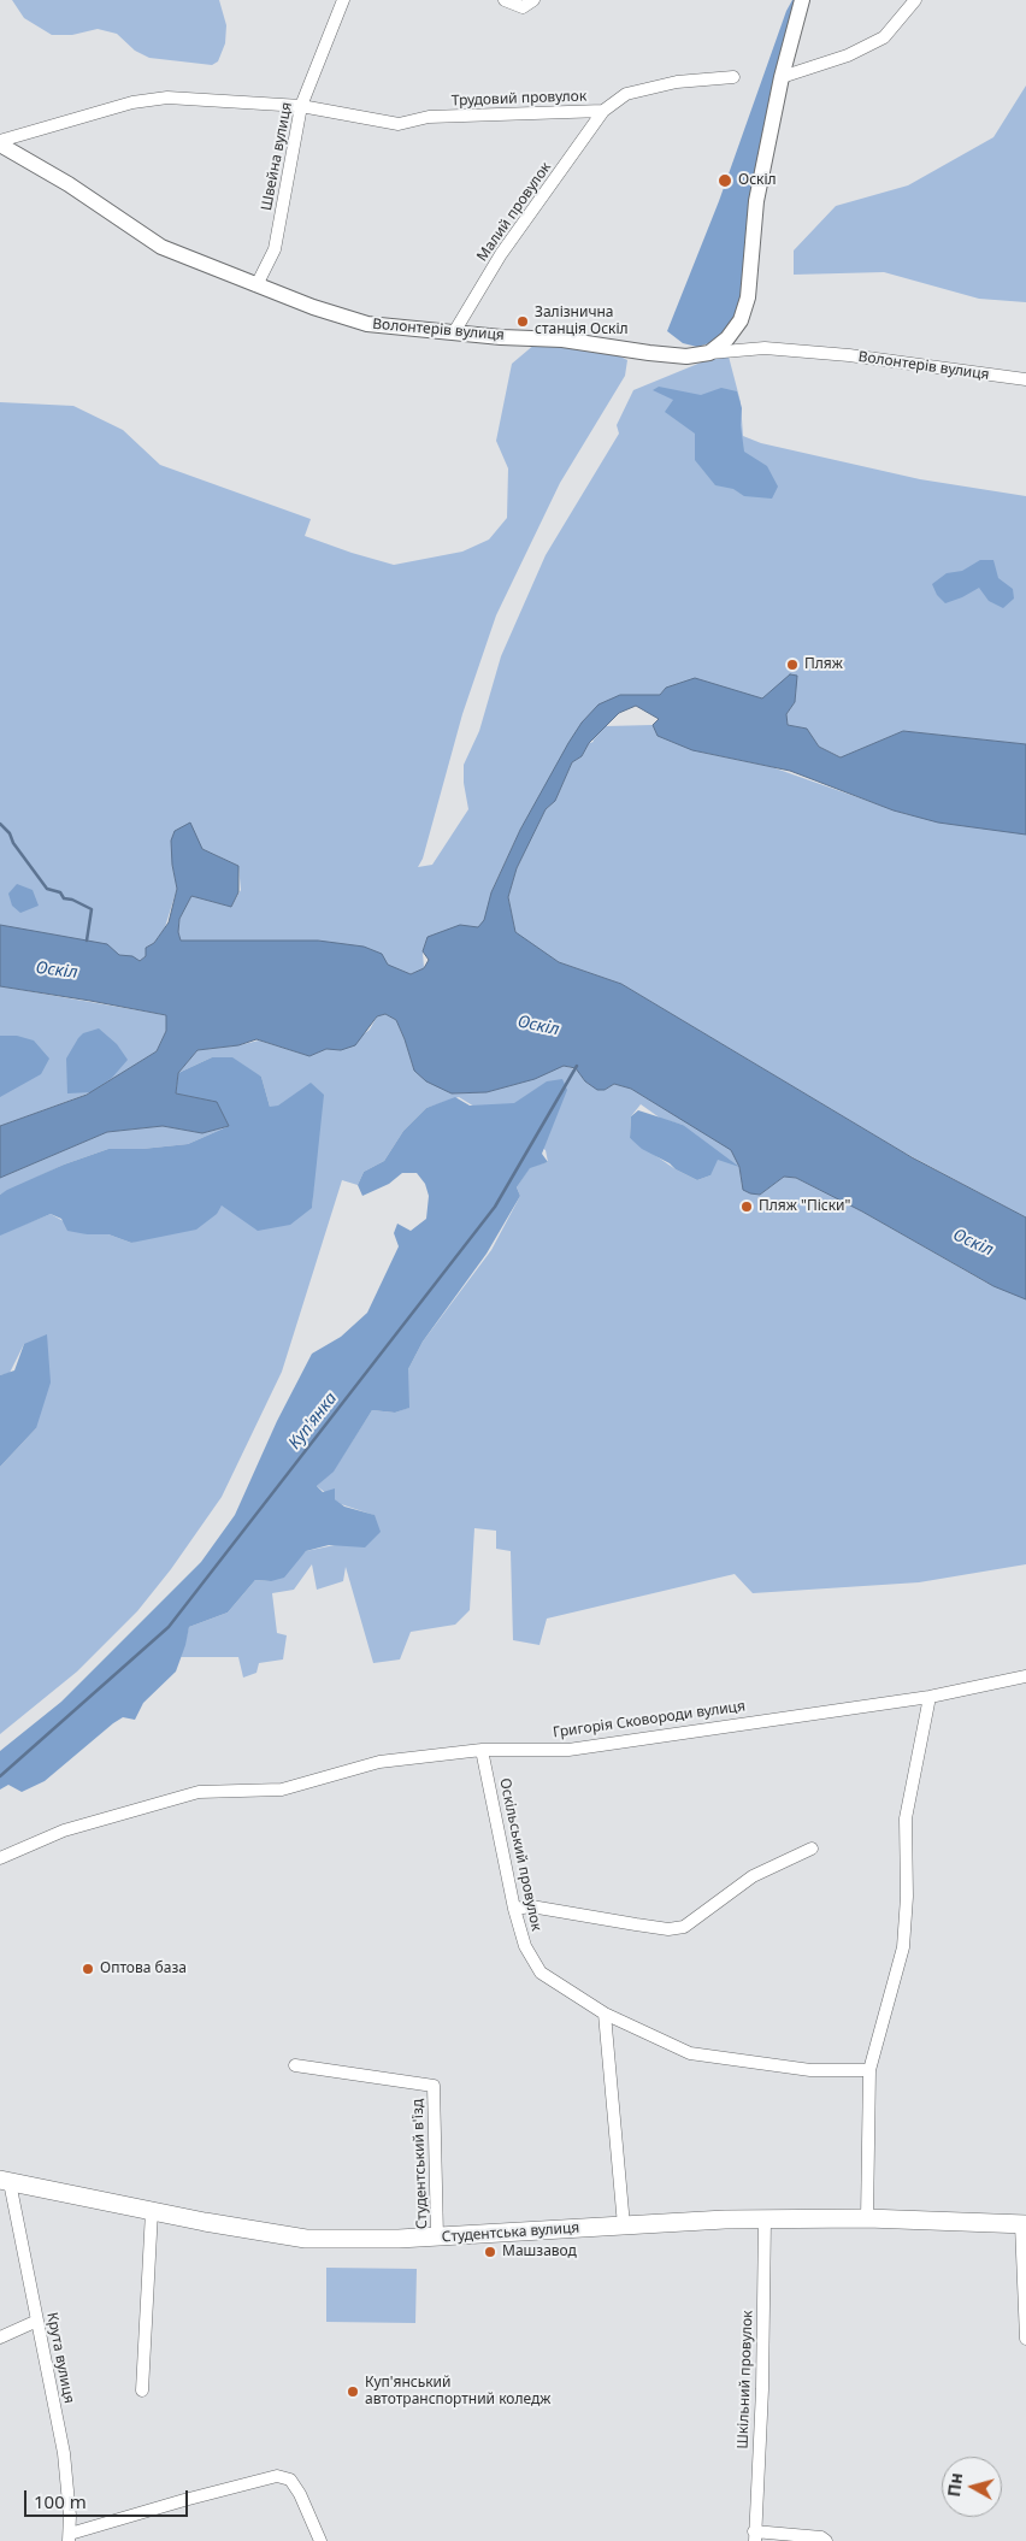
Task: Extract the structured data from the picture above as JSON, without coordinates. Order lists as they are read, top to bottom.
{
  "streets": {
    "main road": ["Студентська вулиця"],
    "street": [
      "Трудовий провулок",
      "Швейна вулиця",
      "Малий провулок",
      "Волонтерів вулиця",
      "Григорія Сковороди вулиця",
      "Оскільський провулок",
      "Студентський в'їзд",
      "Крута вулиця",
      "Шкільний провулок"
    ]
  },
  "crossings": [
    ["Трудовий провулок", "Швейна вулиця"],
    ["Трудовий провулок", "Малий провулок"],
    ["Трудовий провулок", "Волонтерів вулиця"],
    ["Швейна вулиця", "Волонтерів вулиця"],
    ["Малий провулок", "Волонтерів вулиця"],
    ["Григорія Сковороди вулиця", "Оскільський провулок"],
    ["Студентський в'їзд", "Студентська вулиця"],
    ["Студентська вулиця", "Крута вулиця"],
    ["Студентська вулиця", "Шкільний провулок"]
  ],
  "water": ["Оскіл", "Куп'янка"],
  "places": [
    "Оскіл",
    "Залізнична станція Оскіл",
    "Пляж",
    "Пляж \"Піски\"",
    "Оптова база",
    "Машзавод",
    "Куп'янський автотранспортний коледж"
  ],
  "scale_bar": "100 m",
  "north": "left"
}
